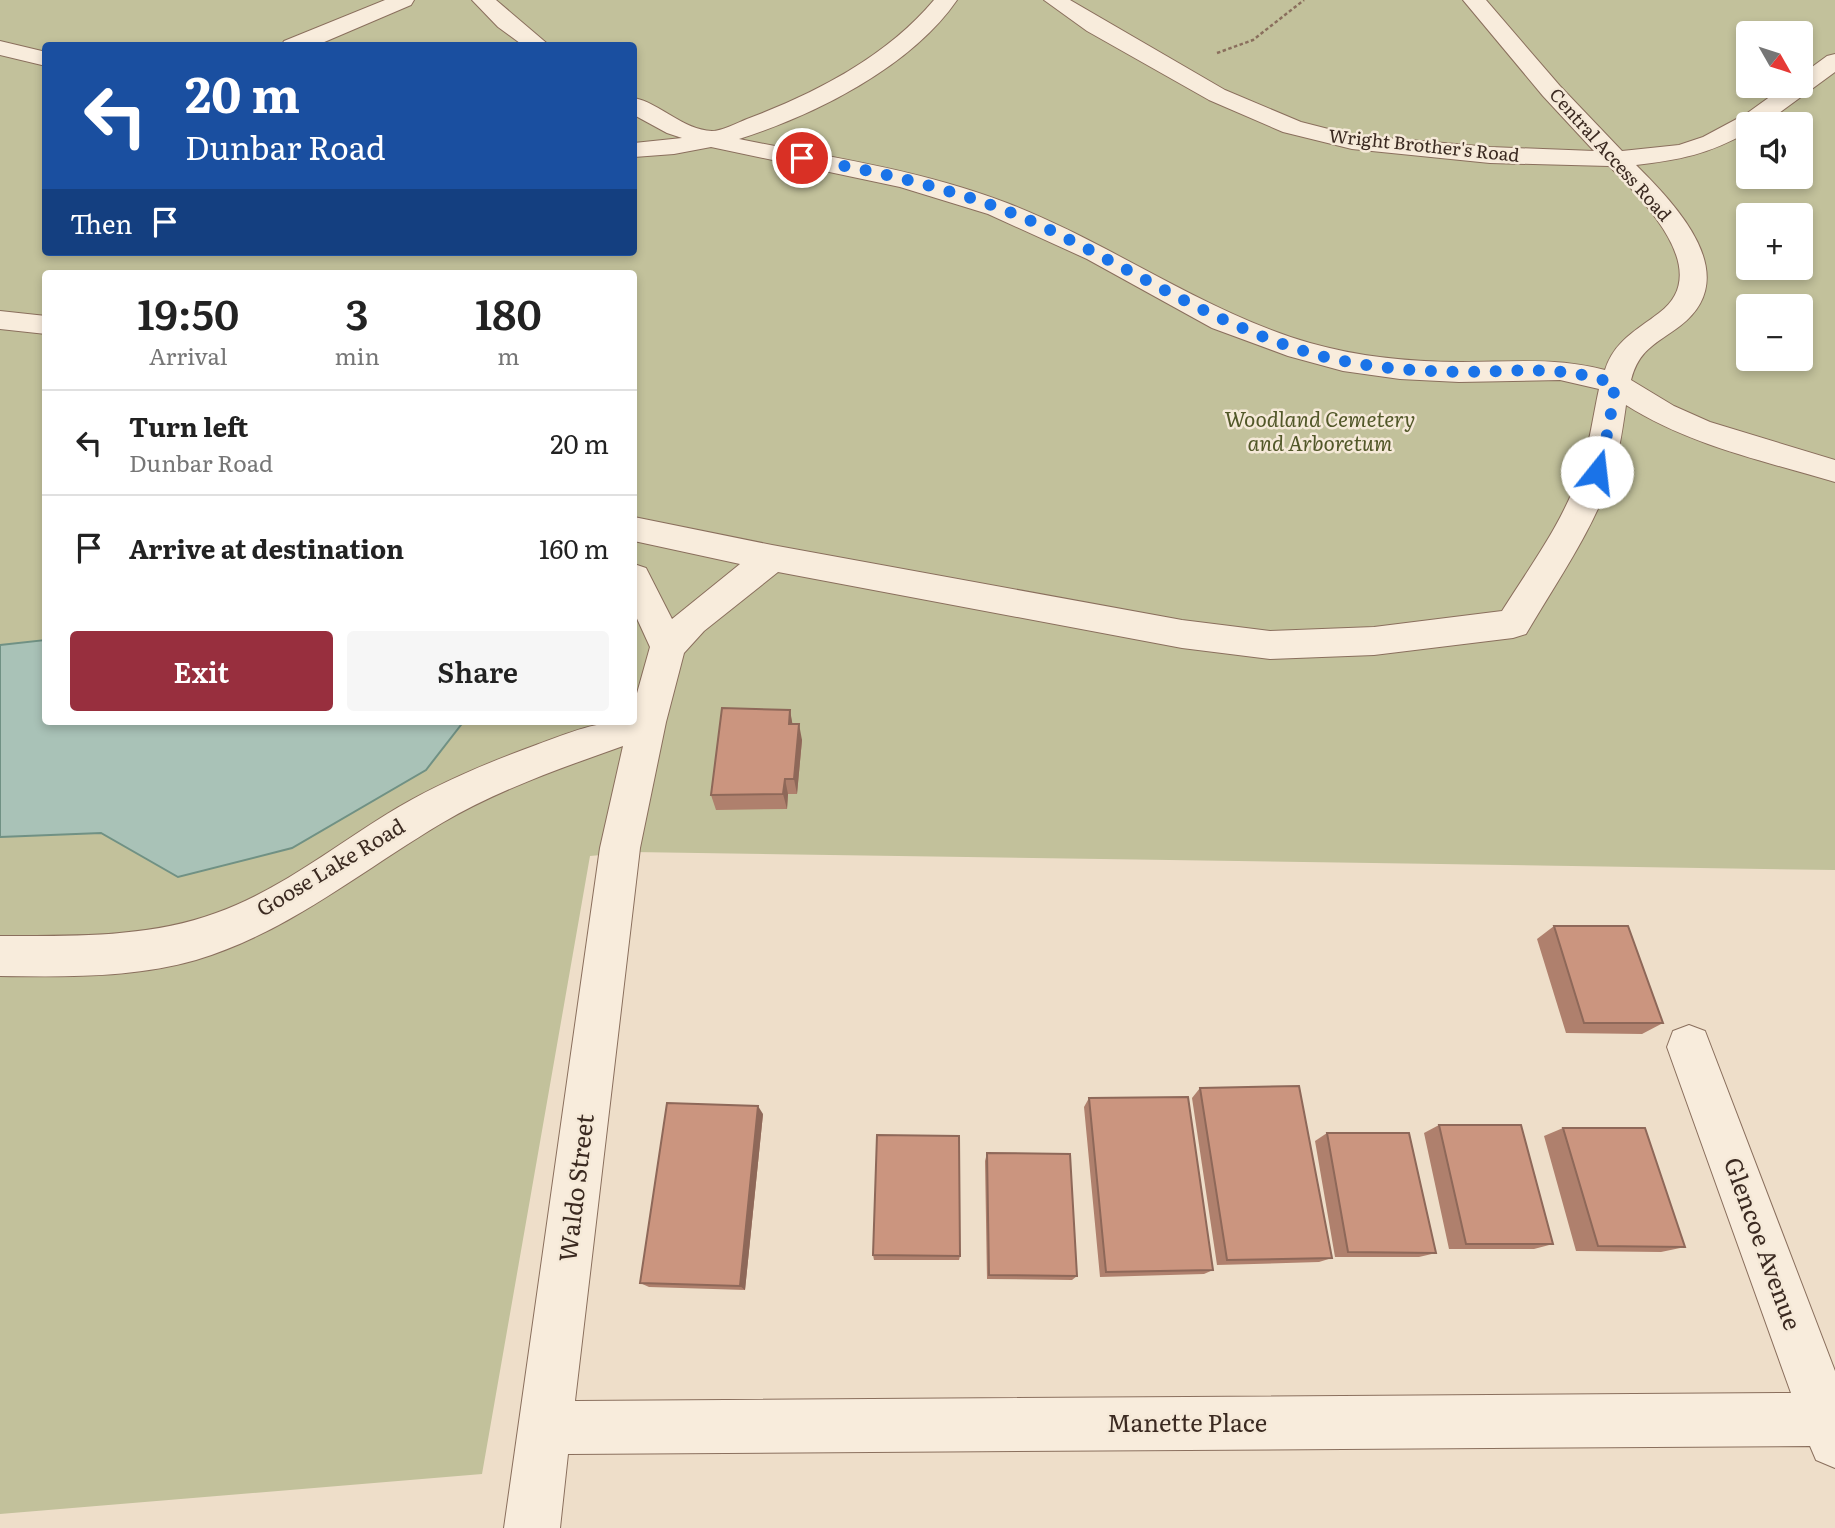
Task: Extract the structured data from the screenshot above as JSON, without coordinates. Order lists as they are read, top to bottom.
{
  "streets": {
    "street": [
      "Wright Brother's Road",
      "Central Access Road",
      "Goose Lake Road",
      "Waldo Street",
      "Glencoe Avenue",
      "Manette Place"
    ]
  },
  "crossings": [
    ["Wright Brother's Road", "Central Access Road"],
    ["Goose Lake Road", "Waldo Street"],
    ["Waldo Street", "Manette Place"],
    ["Glencoe Avenue", "Manette Place"]
  ],
  "parks": ["Woodland Cemetery and Arboretum"],
  "north": "bottom right",
  "page": {
    "map_buttons": ["+", "−"],
    "turn": ["20 m", "Dunbar Road"],
    "then": "Then",
    "eta": [
      "19:50",
      "Arrival",
      "3",
      "min",
      "180",
      "m"
    ],
    "list": [
      {
        "name": "Turn left",
        "note": "Dunbar Road",
        "value": "20 m"
      },
      {
        "name": "Arrive at destination",
        "value": "160 m"
      }
    ],
    "buttons": ["Exit", "Share"]
  }
}
